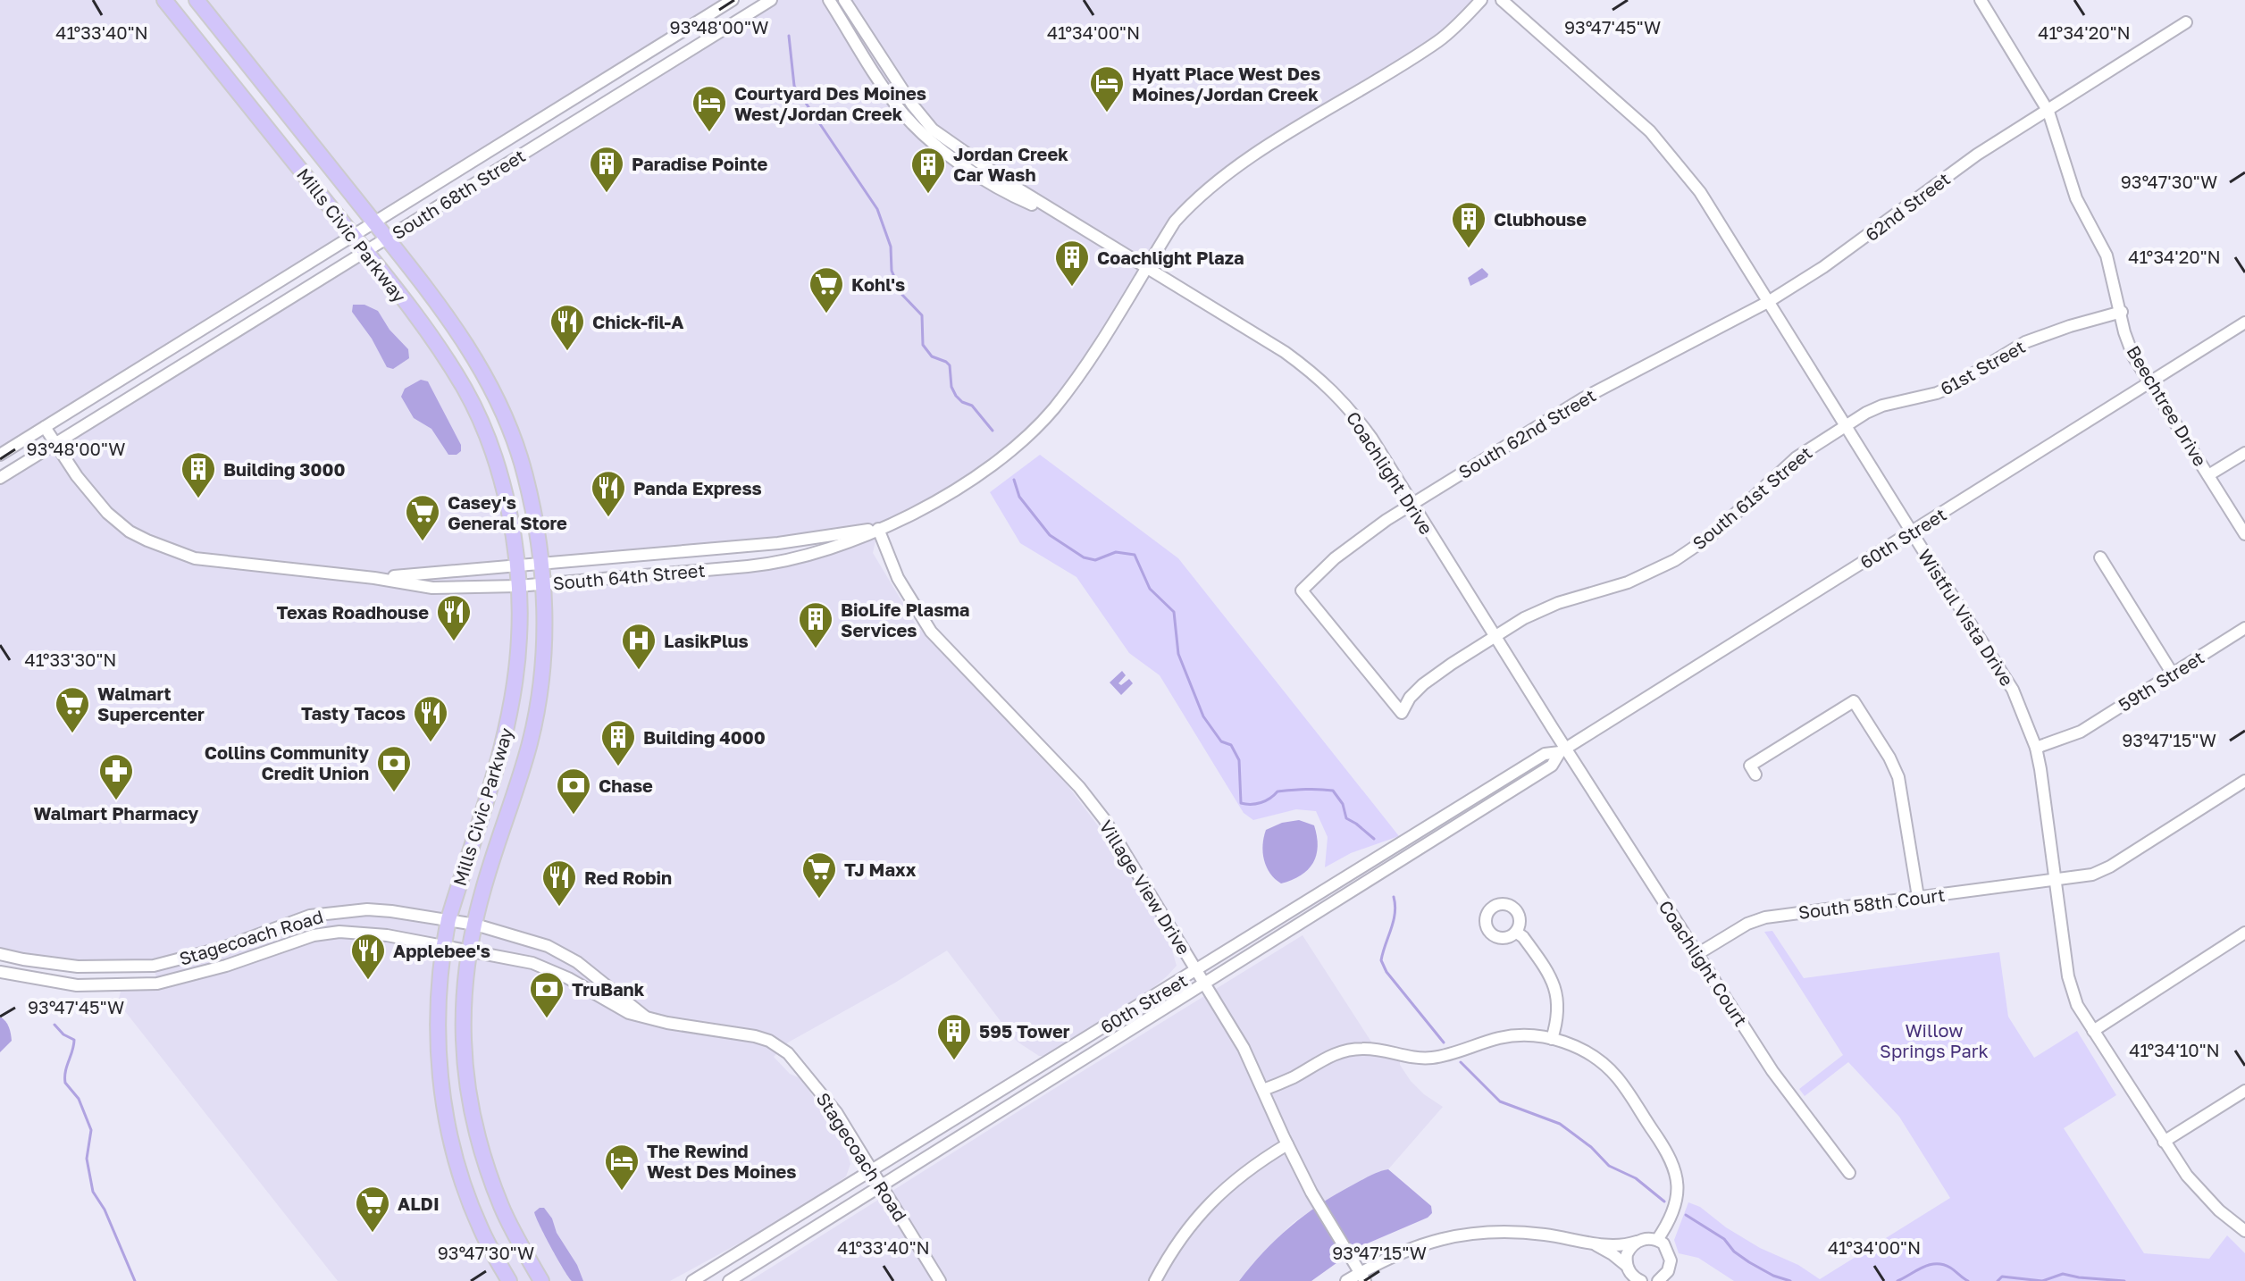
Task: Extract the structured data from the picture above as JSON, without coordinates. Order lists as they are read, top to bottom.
{
  "streets": {
    "main road": ["Mills Civic Parkway"],
    "street": [
      "South 68th Street",
      "62nd Street",
      "61st Street",
      "Beechtree Drive",
      "South 62nd Street",
      "Coachlight Drive",
      "South 61st Street",
      "60th Street",
      "South 64th Street",
      "Wistful Vista Drive",
      "59th Street",
      "Village View Drive",
      "South 58th Court",
      "Stagecoach Road",
      "Coachlight Court"
    ]
  },
  "crossings": [
    ["South 68th Street", "Mills Civic Parkway"],
    ["South 68th Street", "South 64th Street"],
    ["62nd Street", "Beechtree Drive"],
    ["62nd Street", "South 62nd Street"],
    ["62nd Street", "Wistful Vista Drive"],
    ["Mills Civic Parkway", "South 64th Street"],
    ["Mills Civic Parkway", "Stagecoach Road"],
    ["61st Street", "Beechtree Drive"],
    ["61st Street", "South 61st Street"],
    ["61st Street", "Wistful Vista Drive"],
    ["Beechtree Drive", "60th Street"],
    ["South 62nd Street", "Coachlight Drive"],
    ["South 62nd Street", "South 61st Street"],
    ["South 62nd Street", "Wistful Vista Drive"],
    ["Coachlight Drive", "South 61st Street"],
    ["Coachlight Drive", "60th Street"],
    ["Coachlight Drive", "South 64th Street"],
    ["Coachlight Drive", "Coachlight Court"],
    ["South 61st Street", "Wistful Vista Drive"],
    ["60th Street", "Wistful Vista Drive"],
    ["60th Street", "Village View Drive"],
    ["60th Street", "Stagecoach Road"],
    ["60th Street", "Coachlight Court"],
    ["South 64th Street", "Village View Drive"],
    ["Wistful Vista Drive", "59th Street"],
    ["Wistful Vista Drive", "South 58th Court"],
    ["South 58th Court", "Coachlight Court"]
  ],
  "parks": ["Willow Springs Park"],
  "places": {
    "hotel": ["Hyatt Place West Des Moines/Jordan Creek", "Courtyard Des Moines West/Jordan Creek", "The Rewind West Des Moines"],
    "building": [
      "Paradise Pointe",
      "Jordan Creek Car Wash",
      "Clubhouse",
      "Coachlight Plaza",
      "Building 3000",
      "BioLife Plasma Services",
      "Building 4000",
      "595 Tower"
    ],
    "supermarket": [
      "Kohl's",
      "Casey's General Store",
      "Walmart Supercenter",
      "TJ Maxx",
      "ALDI"
    ],
    "restaurant": [
      "Chick-fil-A",
      "Panda Express",
      "Texas Roadhouse",
      "Tasty Tacos",
      "Red Robin",
      "Applebee's"
    ],
    "hospital": ["LasikPlus"],
    "bank": ["Collins Community Credit Union", "Chase", "TruBank"],
    "pharmacy": ["Walmart Pharmacy"]
  },
  "coordinates": [
    "93°48'00\"W",
    "93°47'45\"W",
    "41°33'40\"N",
    "41°34'00\"N",
    "41°34'20\"N",
    "93°47'30\"W",
    "41°33'30\"N",
    "93°47'15\"W",
    "41°34'10\"N"
  ]
}
